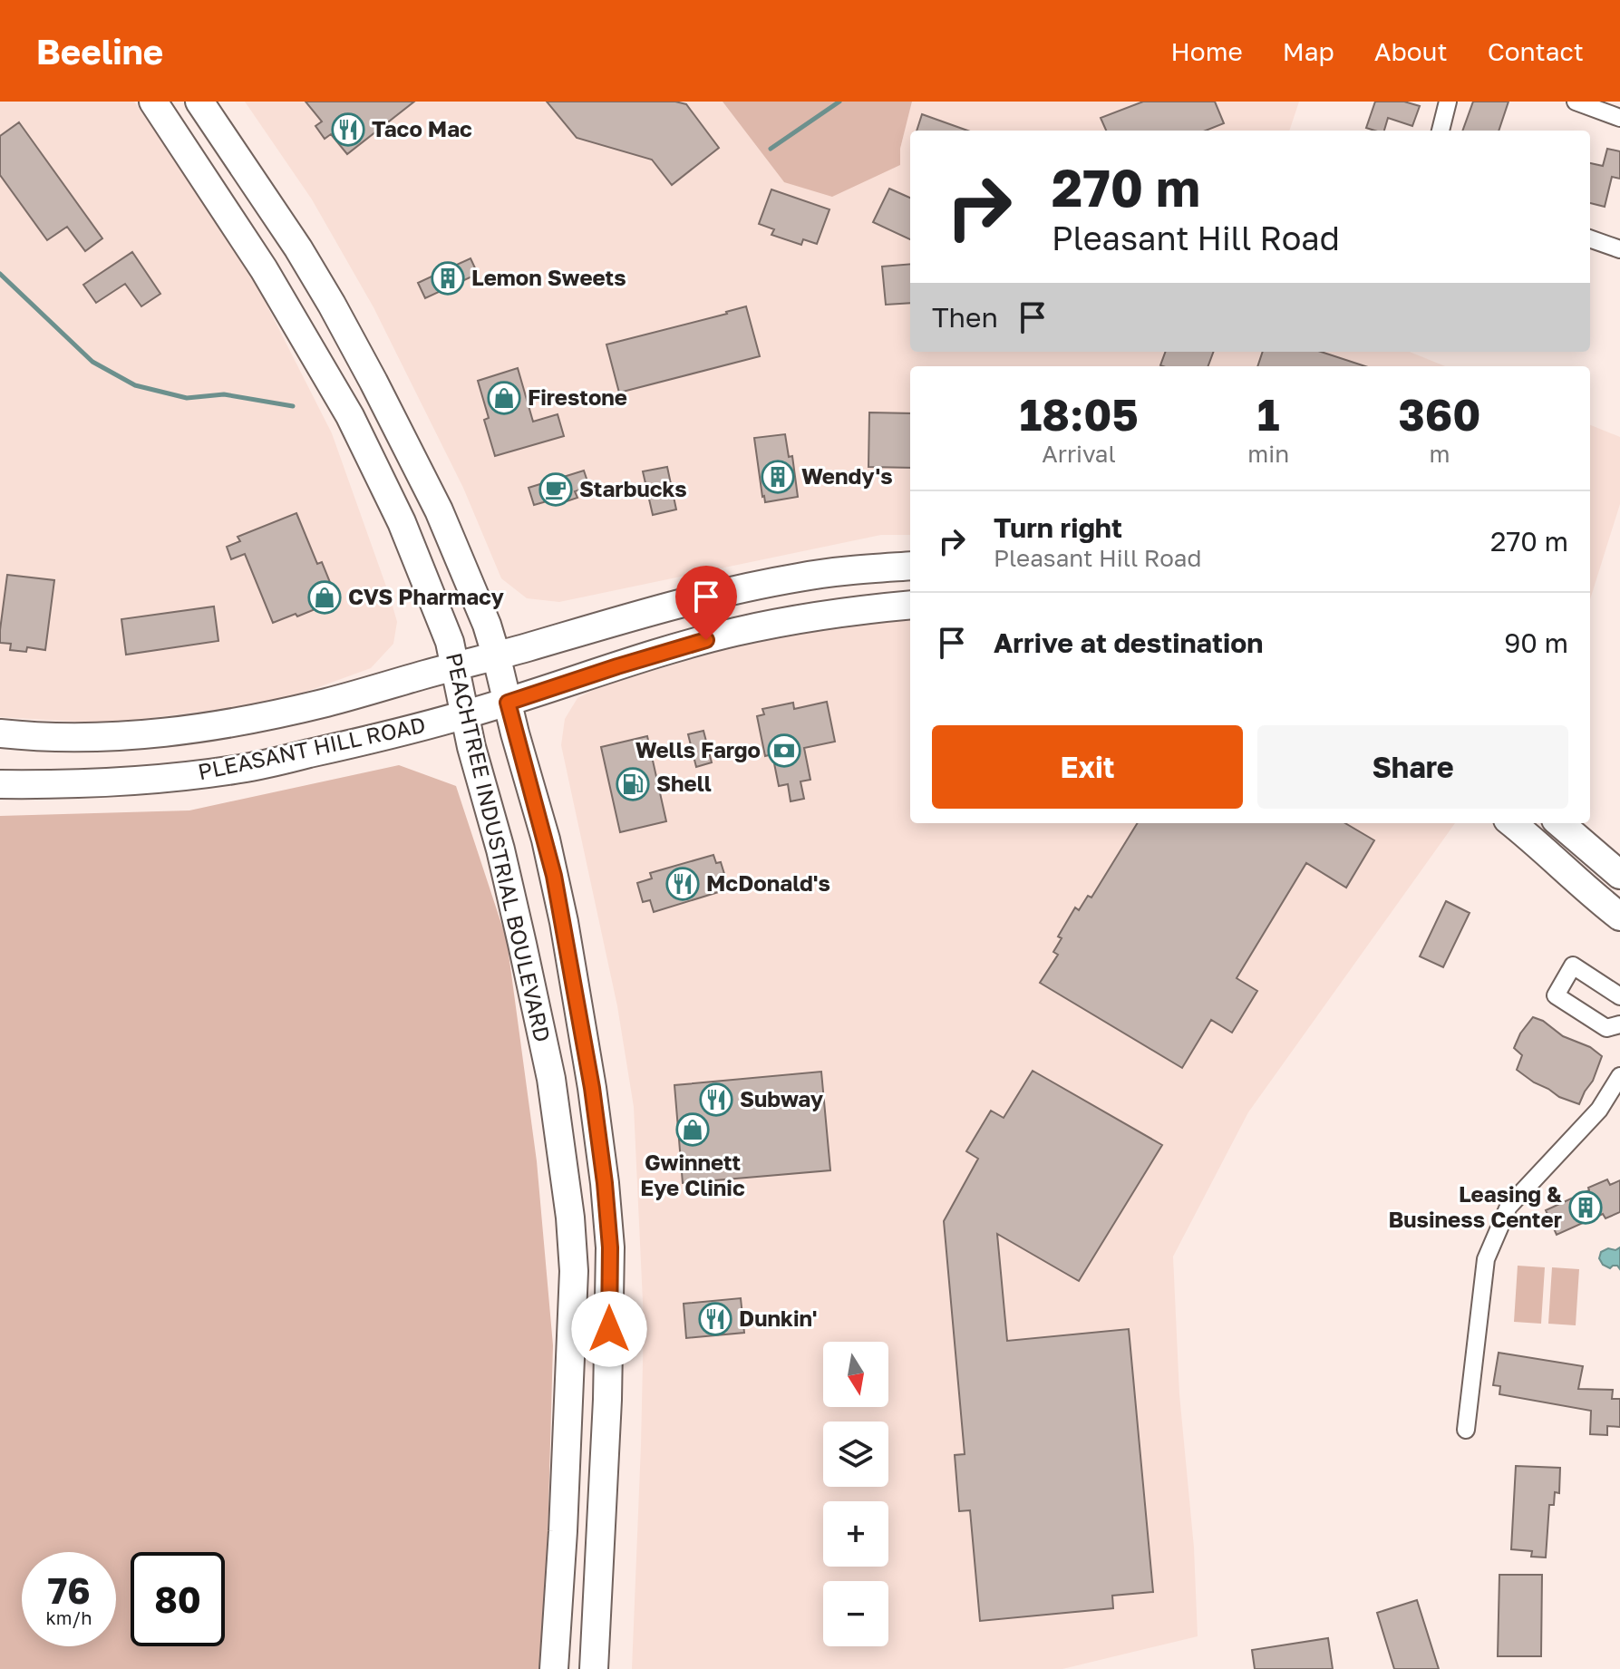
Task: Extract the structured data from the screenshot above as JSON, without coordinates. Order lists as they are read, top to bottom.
{
  "streets": {
    "highway": ["PLEASANT HILL ROAD", "PEACHTREE INDUSTRIAL BOULEVARD"]
  },
  "crossings": [
    ["PLEASANT HILL ROAD", "PEACHTREE INDUSTRIAL BOULEVARD"]
  ],
  "places": {
    "restaurant": [
      "Taco Mac",
      "McDonald's",
      "Subway",
      "Dunkin'"
    ],
    "building": ["Lemon Sweets", "Wendy's", "Leasing & Business Center"],
    "shop": ["Firestone", "CVS Pharmacy", "Gwinnett Eye Clinic"],
    "cafe": ["Starbucks"],
    "bank": ["Wells Fargo"],
    "fuel station": ["Shell"]
  },
  "north": "bottom",
  "page": {
    "header": "Beeline",
    "nav": [
      "Home",
      "Map",
      "About",
      "Contact"
    ],
    "turn": ["270 m", "Pleasant Hill Road"],
    "then": "Then",
    "eta": [
      "18:05",
      "Arrival",
      "1",
      "min",
      "360",
      "m"
    ],
    "list": [
      {
        "name": "Turn right",
        "note": "Pleasant Hill Road",
        "value": "270 m"
      },
      {
        "name": "Arrive at destination",
        "value": "90 m"
      }
    ],
    "buttons": ["Exit", "Share"],
    "map_buttons": ["+", "−"],
    "speed": "76 km/h",
    "limit": "80"
  }
}
